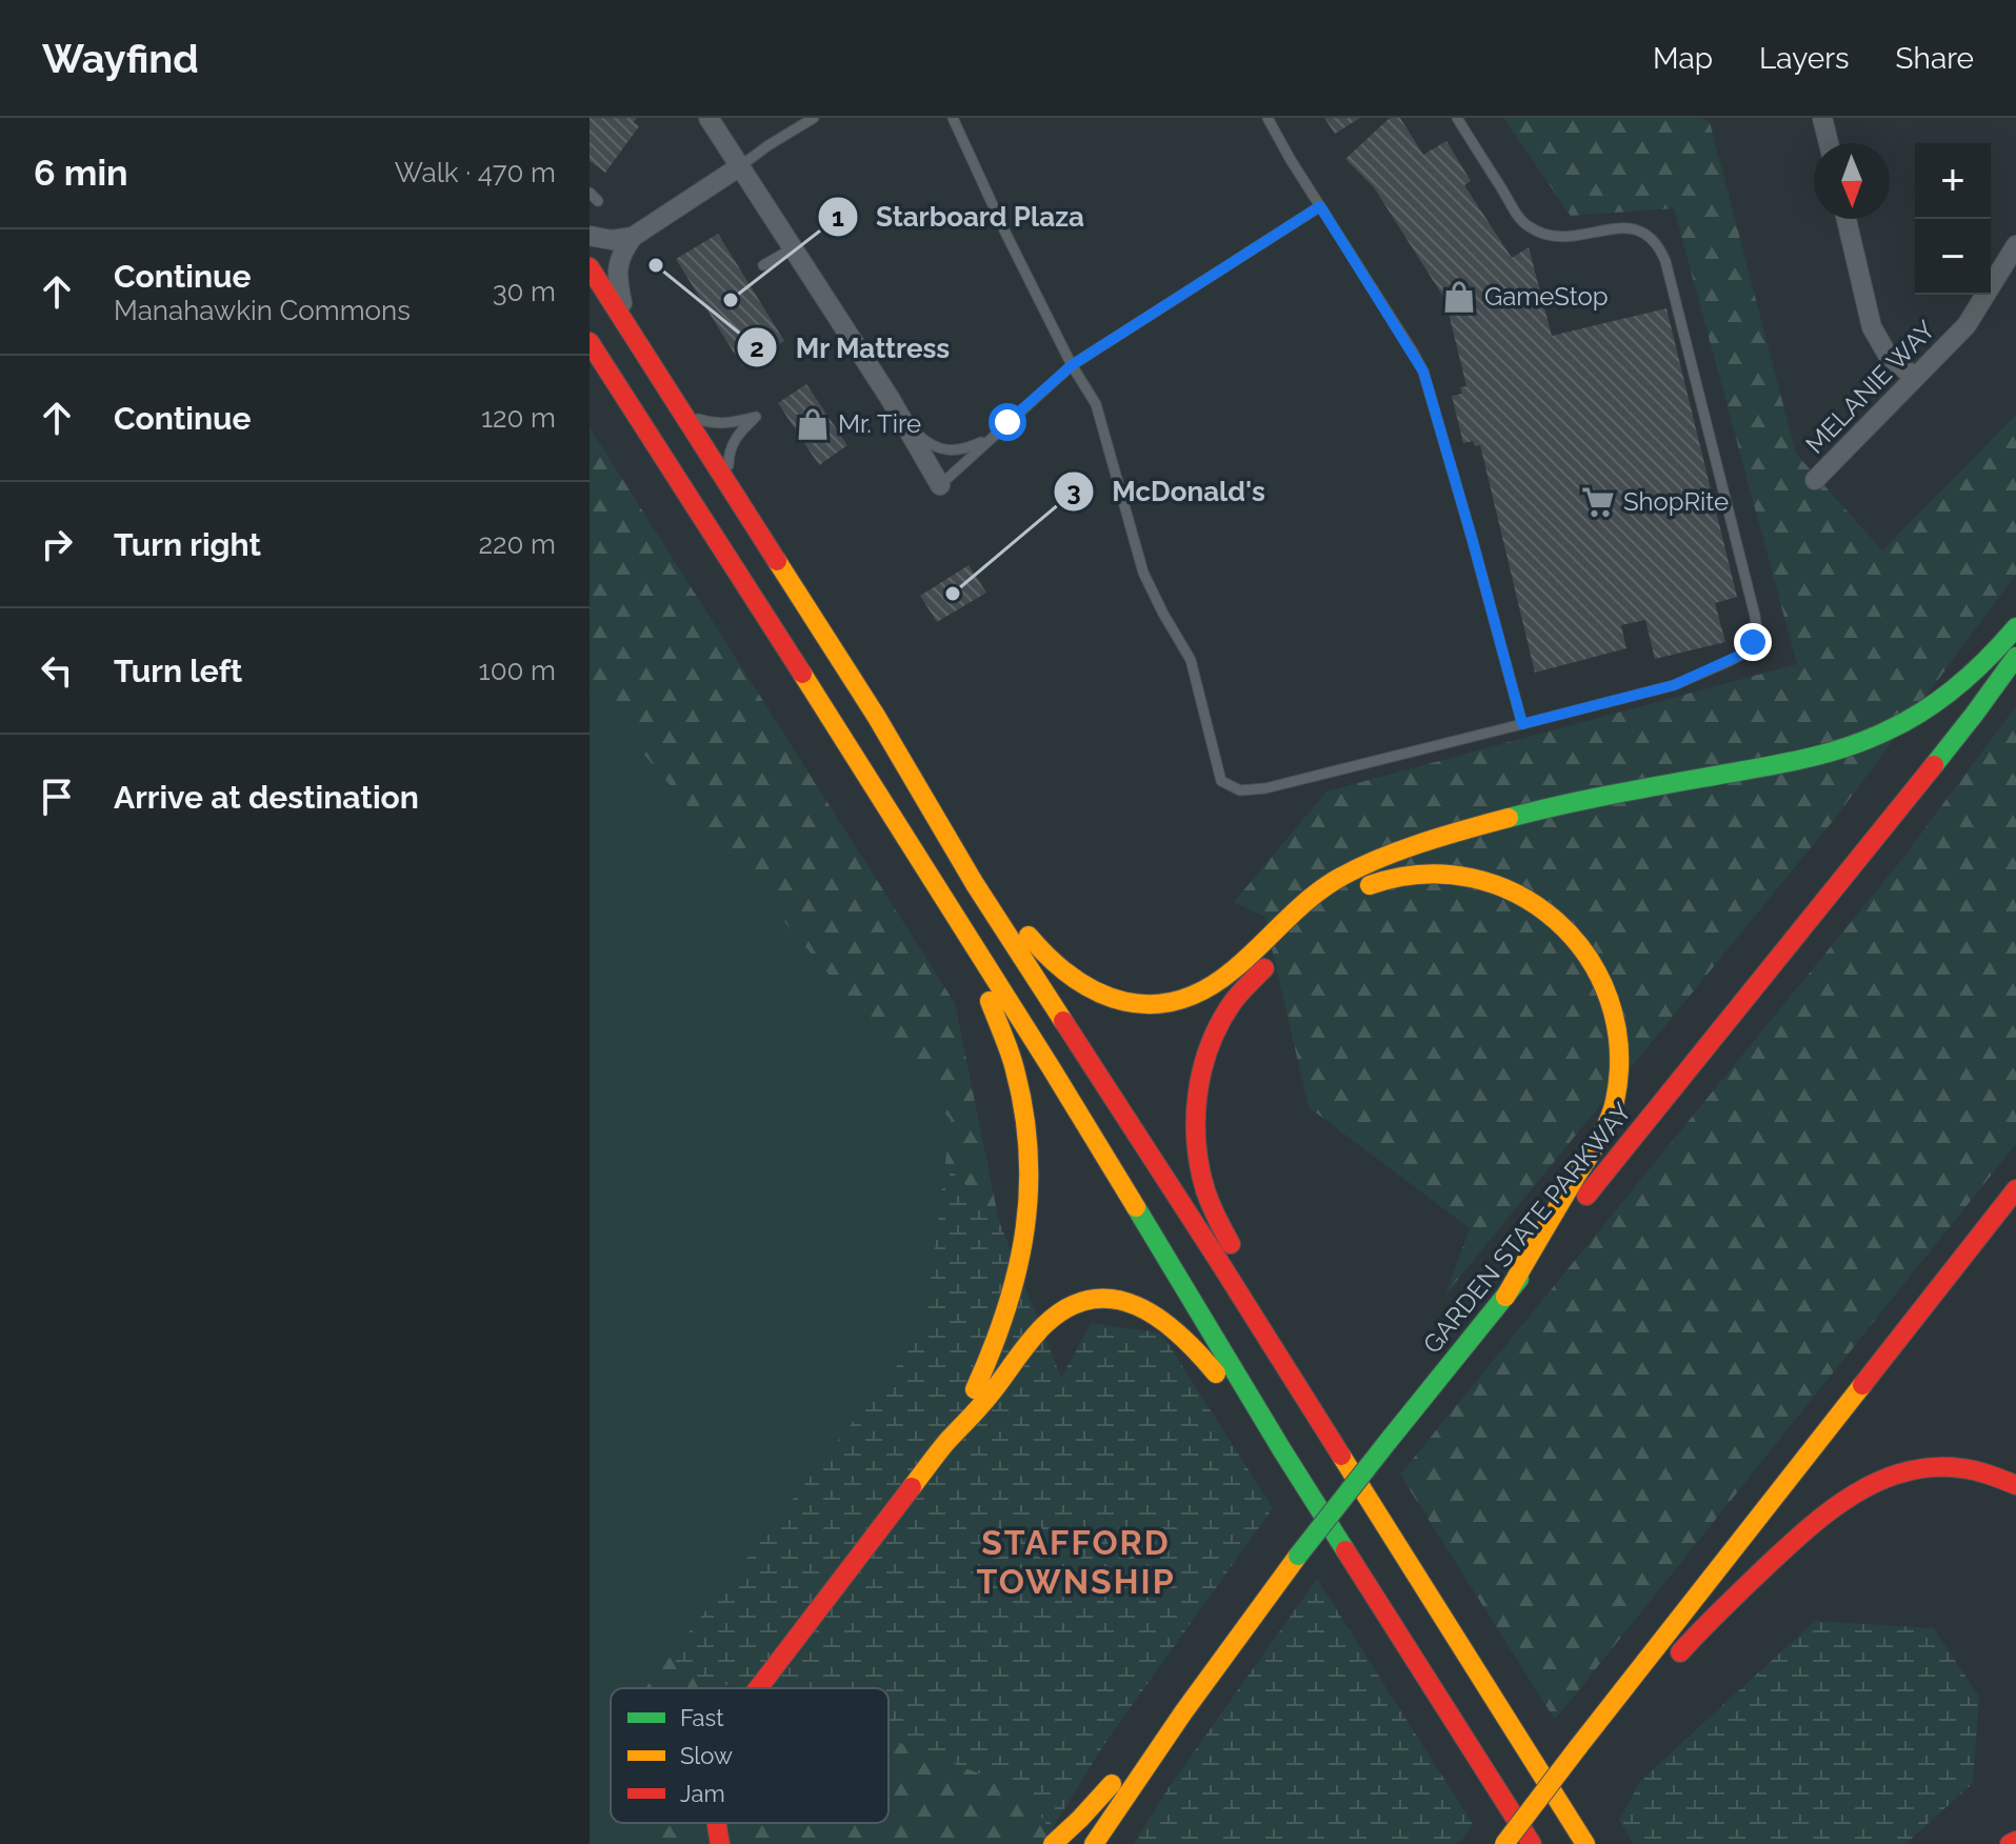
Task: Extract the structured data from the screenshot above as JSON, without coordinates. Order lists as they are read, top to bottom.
{
  "streets": {
    "highway": ["GARDEN STATE PARKWAY"],
    "street": ["MELANIE WAY"]
  },
  "districts": ["STAFFORD TOWNSHIP"],
  "places": {
    "other": ["Mr Mattress", "Starboard Plaza", "McDonald's"],
    "shop": ["GameStop", "Mr. Tire"],
    "supermarket": ["ShopRite"]
  },
  "legend": ["Fast", "Slow", "Jam"],
  "north": "bottom",
  "page": {
    "header": "Wayfind",
    "nav": ["Map", "Layers", "Share"],
    "heading": ["6 min", "Walk · 470 m"],
    "map_buttons": ["+", "−"],
    "list": [
      ["Continue", "Manahawkin Commons", "30 m"],
      ["Continue", "120 m"],
      ["Turn right", "220 m"],
      ["Turn left", "100 m"],
      "Arrive at destination"
    ]
  }
}
